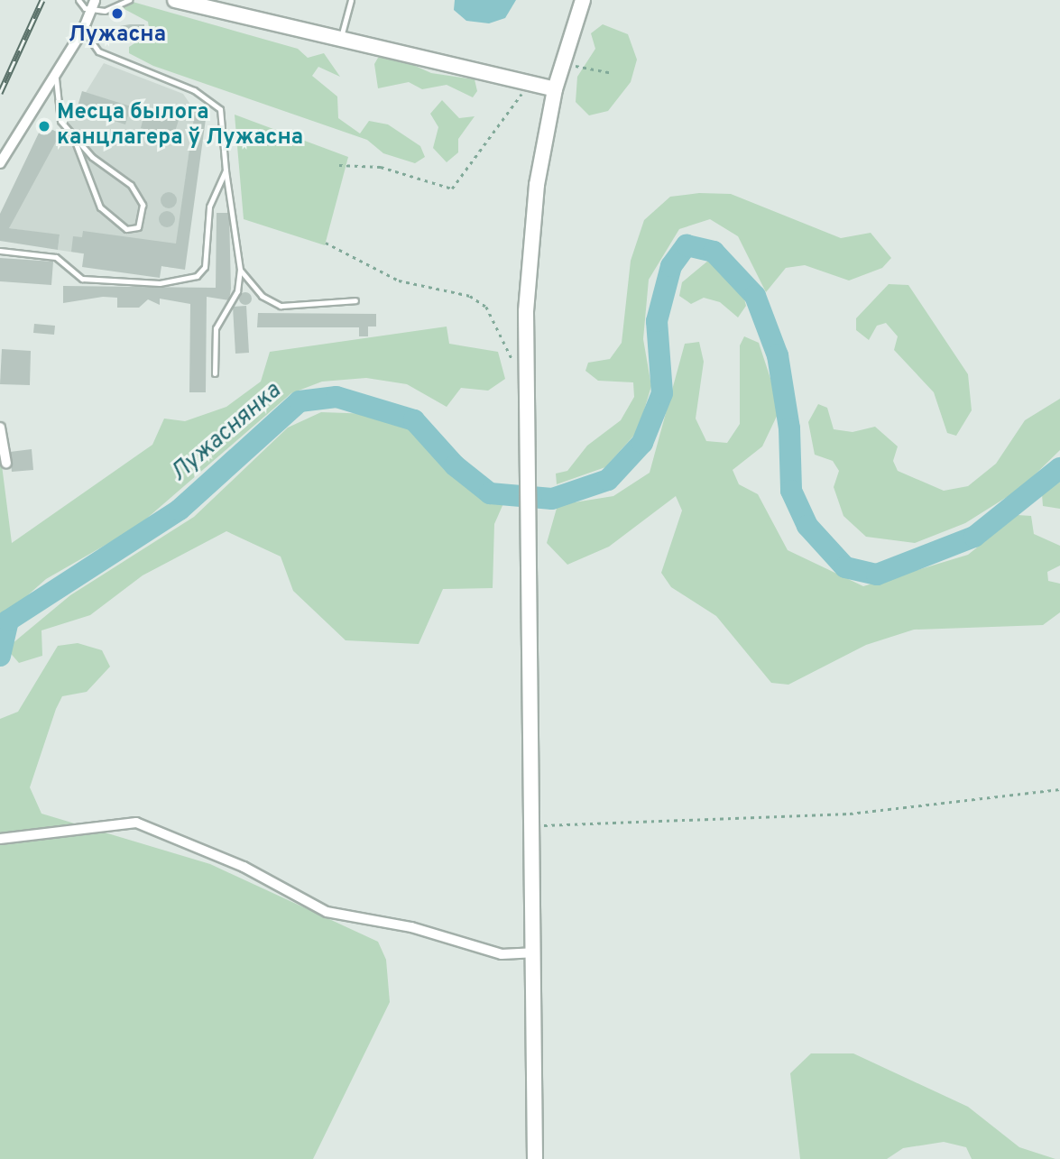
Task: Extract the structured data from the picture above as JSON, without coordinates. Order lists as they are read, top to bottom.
{
  "water": ["Лужаснянка"],
  "places": ["Лужасна", "Месца былога канцлагера ў Лужасна"]
}
